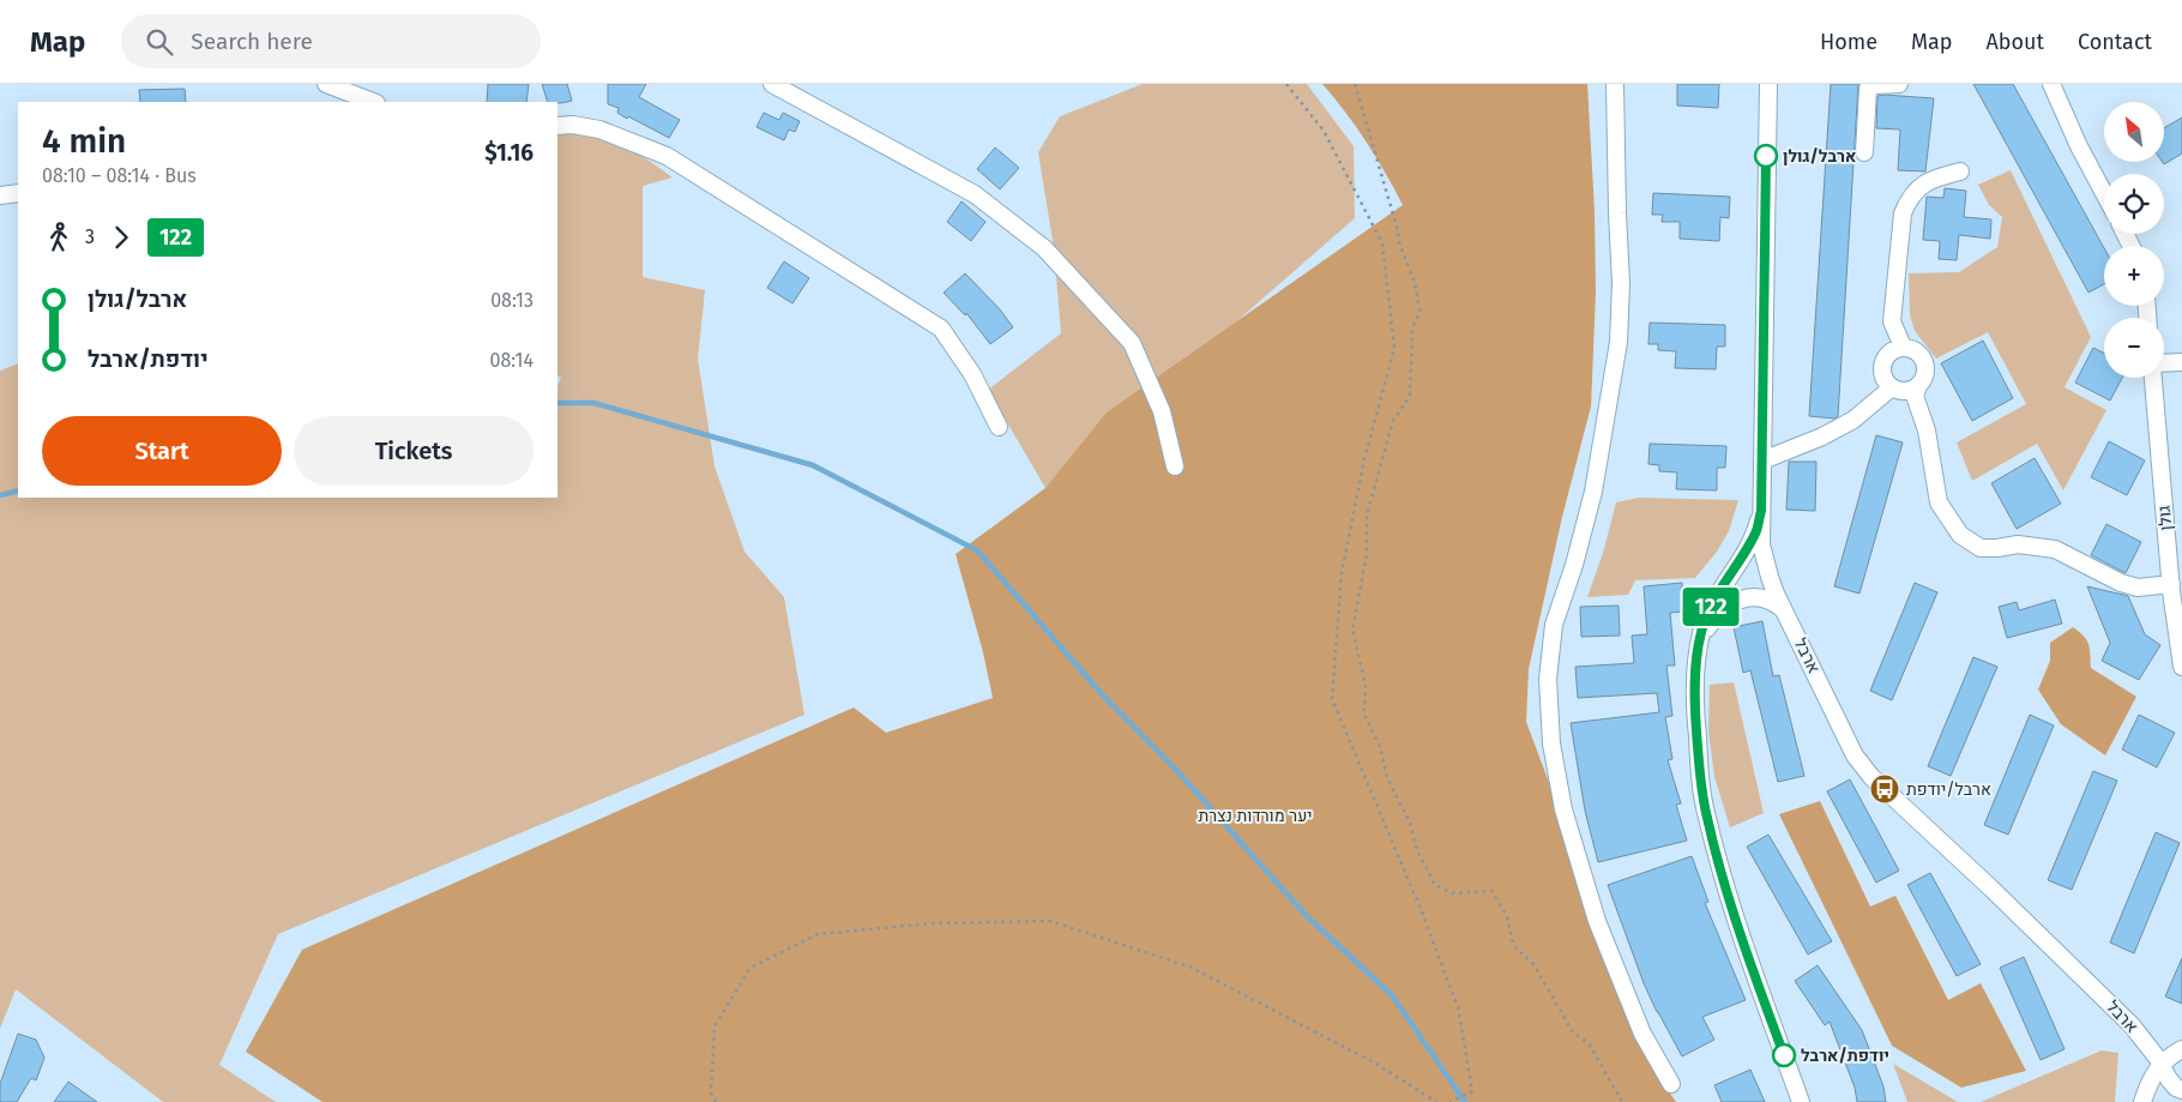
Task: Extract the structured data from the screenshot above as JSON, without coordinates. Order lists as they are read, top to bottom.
{
  "streets": {
    "street": ["גולן", "ארבל"]
  },
  "parks": ["יער מורדות נצרת"],
  "places": {
    "other": ["ארבל/גולן", "יודפת/ארבל"],
    "bus stop": ["ארבל/יודפת"]
  },
  "lines": ["bus line 122"],
  "north": "top left",
  "page": {
    "header": "Map",
    "search": "Search here",
    "nav": [
      "Home",
      "Map",
      "About",
      "Contact"
    ],
    "on_map": "122",
    "map_buttons": ["+", "−"],
    "heading": ["4 min", "08:10 – 08:14 · Bus", "$1.16"],
    "legs": ["3", "122"],
    "list": [
      {
        "name": "ארבל/גולן",
        "value": "08:13"
      },
      {
        "name": "יודפת/ארבל",
        "value": "08:14"
      }
    ],
    "buttons": ["Start", "Tickets"]
  }
}
